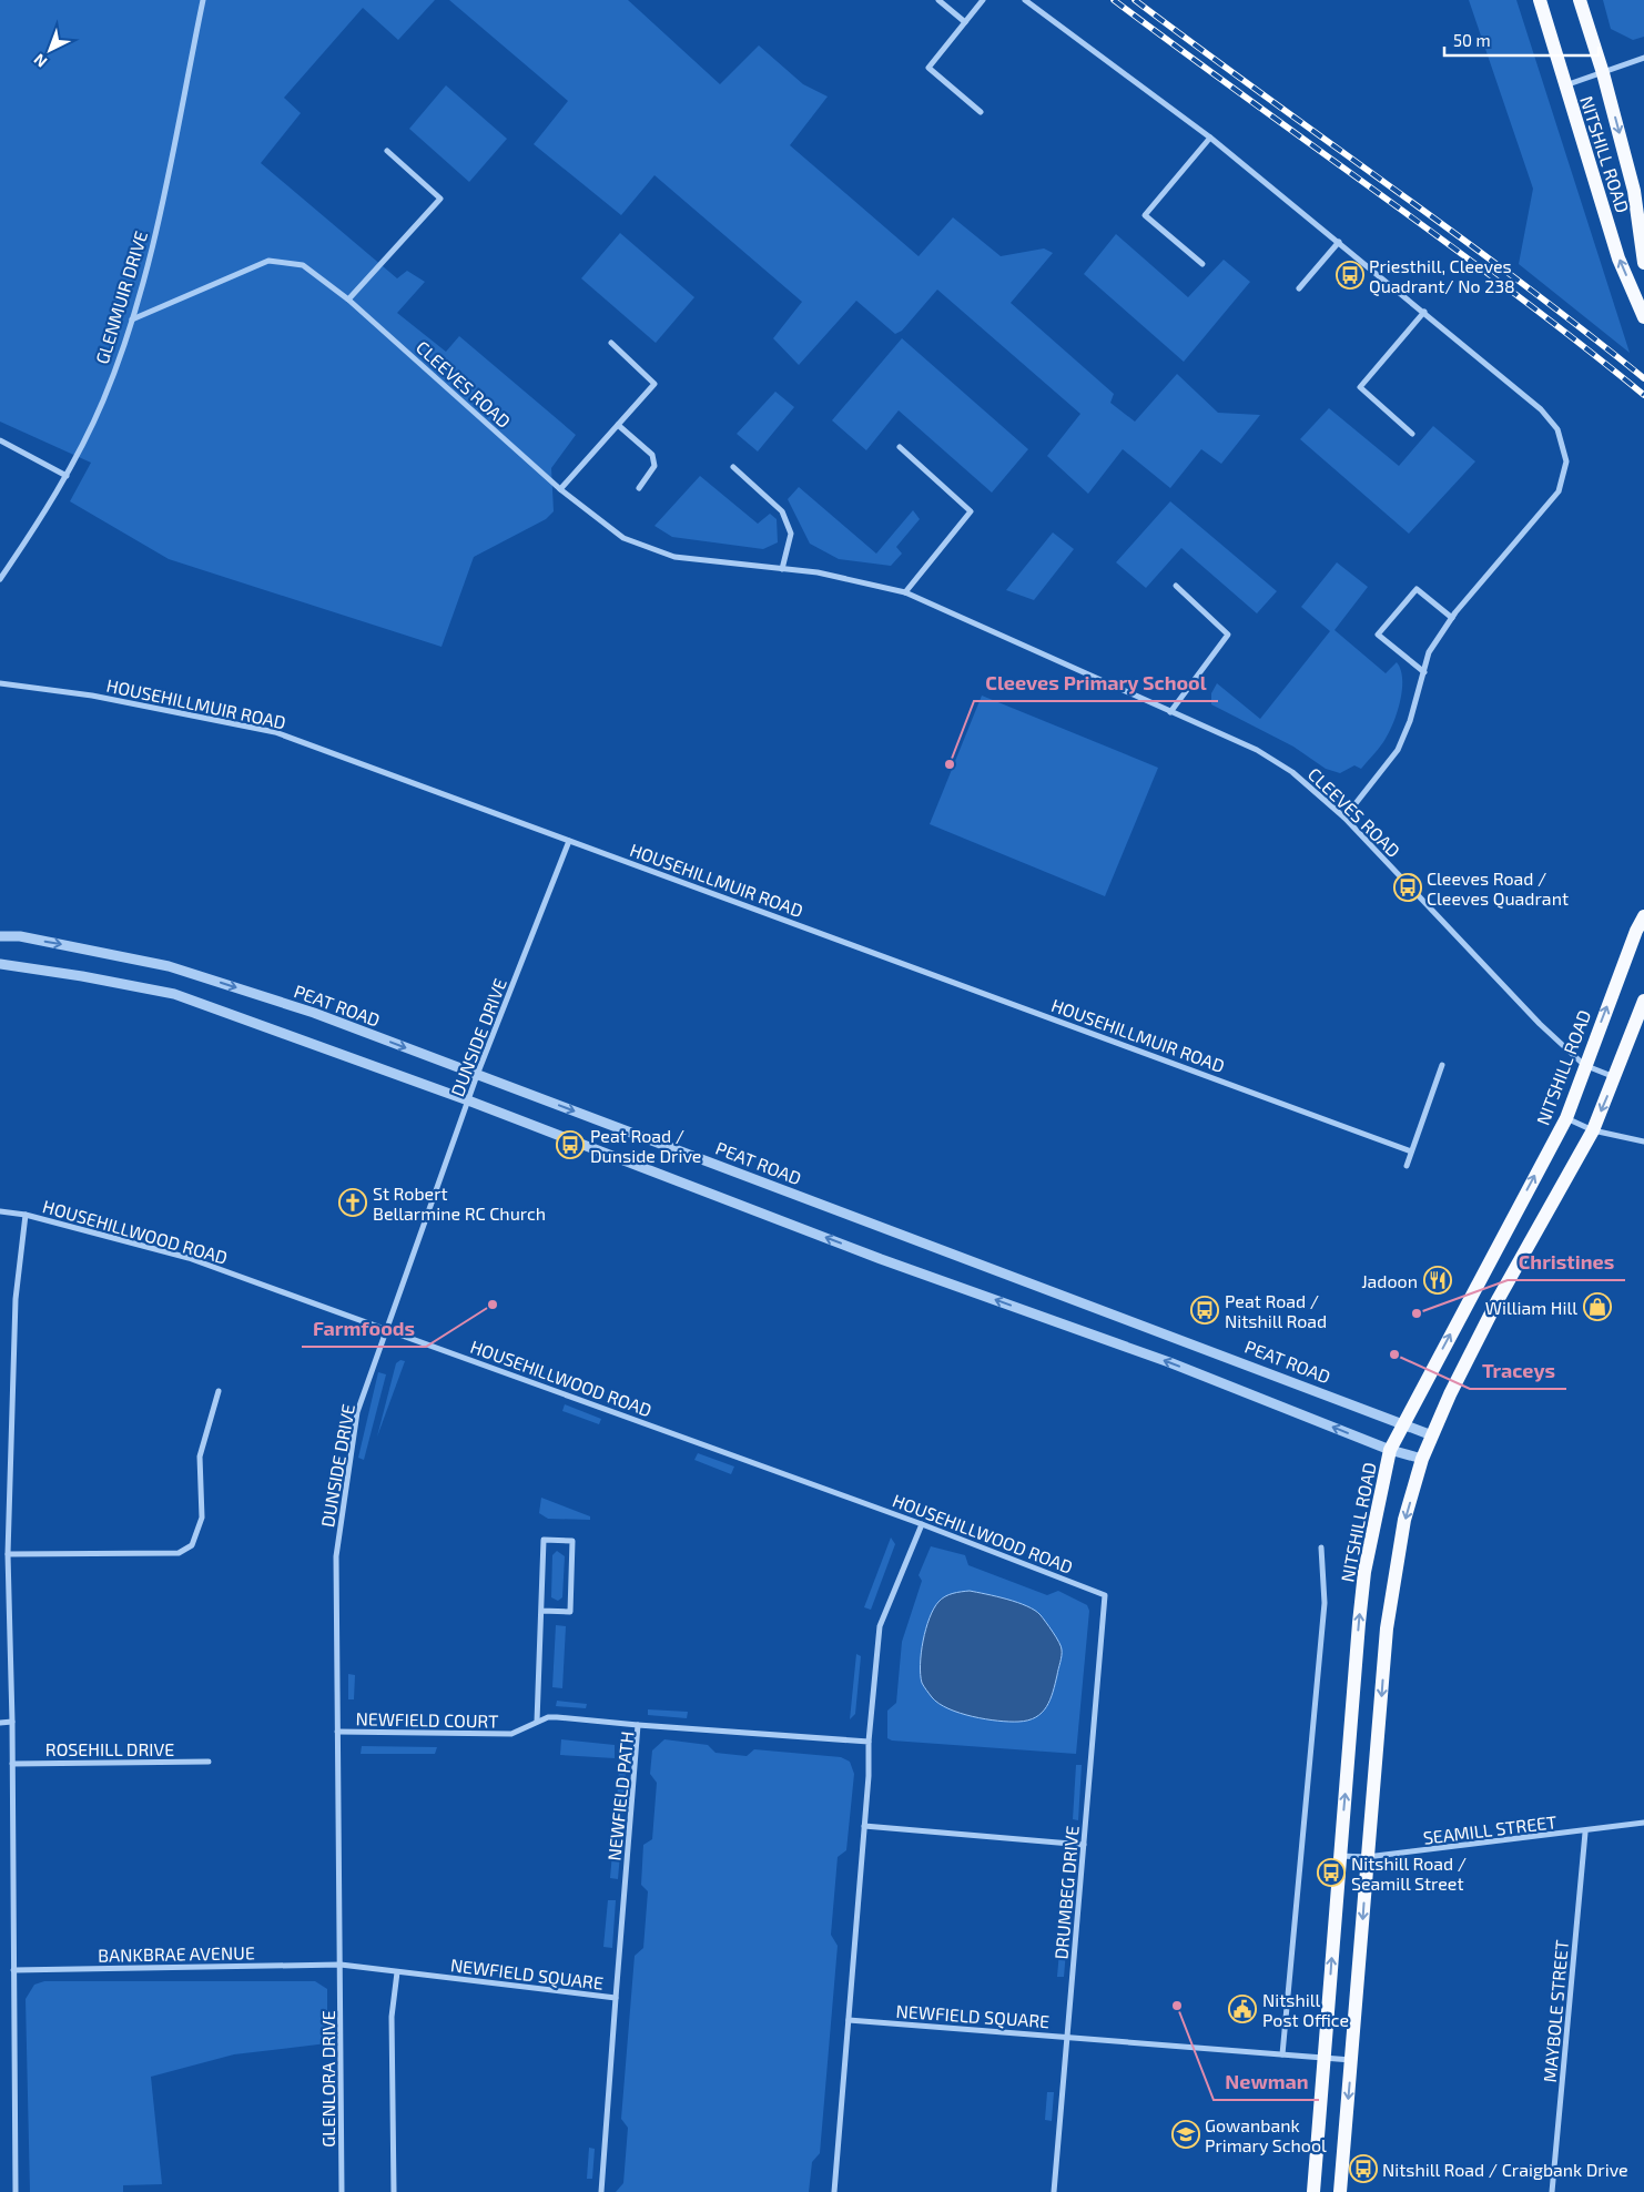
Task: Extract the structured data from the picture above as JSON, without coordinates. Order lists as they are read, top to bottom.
{
  "streets": {
    "main road": ["NITSHILL ROAD"],
    "street": [
      "GLENMUIR DRIVE",
      "CLEEVES ROAD",
      "HOUSEHILLMUIR ROAD",
      "PEAT ROAD",
      "DUNSIDE DRIVE",
      "HOUSEHILLWOOD ROAD",
      "NEWFIELD COURT",
      "ROSEHILL DRIVE",
      "NEWFIELD PATH",
      "SEAMILL STREET",
      "DRUMBEG DRIVE",
      "BANKBRAE AVENUE",
      "NEWFIELD SQUARE",
      "MAYBOLE STREET",
      "GLENLORA DRIVE"
    ]
  },
  "crossings": [
    ["NITSHILL ROAD", "CLEEVES ROAD"],
    ["NITSHILL ROAD", "PEAT ROAD"],
    ["NITSHILL ROAD", "SEAMILL STREET"],
    ["NITSHILL ROAD", "NEWFIELD SQUARE"],
    ["GLENMUIR DRIVE", "CLEEVES ROAD"],
    ["HOUSEHILLMUIR ROAD", "DUNSIDE DRIVE"],
    ["PEAT ROAD", "DUNSIDE DRIVE"],
    ["DUNSIDE DRIVE", "HOUSEHILLWOOD ROAD"],
    ["DUNSIDE DRIVE", "NEWFIELD COURT"],
    ["DUNSIDE DRIVE", "BANKBRAE AVENUE"],
    ["DUNSIDE DRIVE", "NEWFIELD SQUARE"],
    ["DUNSIDE DRIVE", "GLENLORA DRIVE"],
    ["HOUSEHILLWOOD ROAD", "DRUMBEG DRIVE"],
    ["NEWFIELD COURT", "NEWFIELD PATH"],
    ["NEWFIELD PATH", "NEWFIELD SQUARE"],
    ["SEAMILL STREET", "MAYBOLE STREET"],
    ["DRUMBEG DRIVE", "NEWFIELD SQUARE"],
    ["BANKBRAE AVENUE", "NEWFIELD SQUARE"],
    ["BANKBRAE AVENUE", "GLENLORA DRIVE"],
    ["NEWFIELD SQUARE", "GLENLORA DRIVE"]
  ],
  "places": {
    "bus stop": [
      "Priesthill, Cleeves Quadrant/ No 238",
      "Cleeves Road / Cleeves Quadrant",
      "Peat Road / Dunside Drive",
      "Peat Road / Nitshill Road",
      "Nitshill Road / Seamill Street",
      "Nitshill Road / Craigbank Drive"
    ],
    "other": [
      "Cleeves Primary School",
      "Farmfoods",
      "Christines",
      "Traceys",
      "Newman"
    ],
    "church": ["St Robert Bellarmine RC Church"],
    "restaurant": ["Jadoon"],
    "shop": ["William Hill"],
    "public building": ["Nitshill Post Office"],
    "school or university": ["Gowanbank Primary School"]
  },
  "scale_bar": "50 m",
  "north": "bottom left"
}
